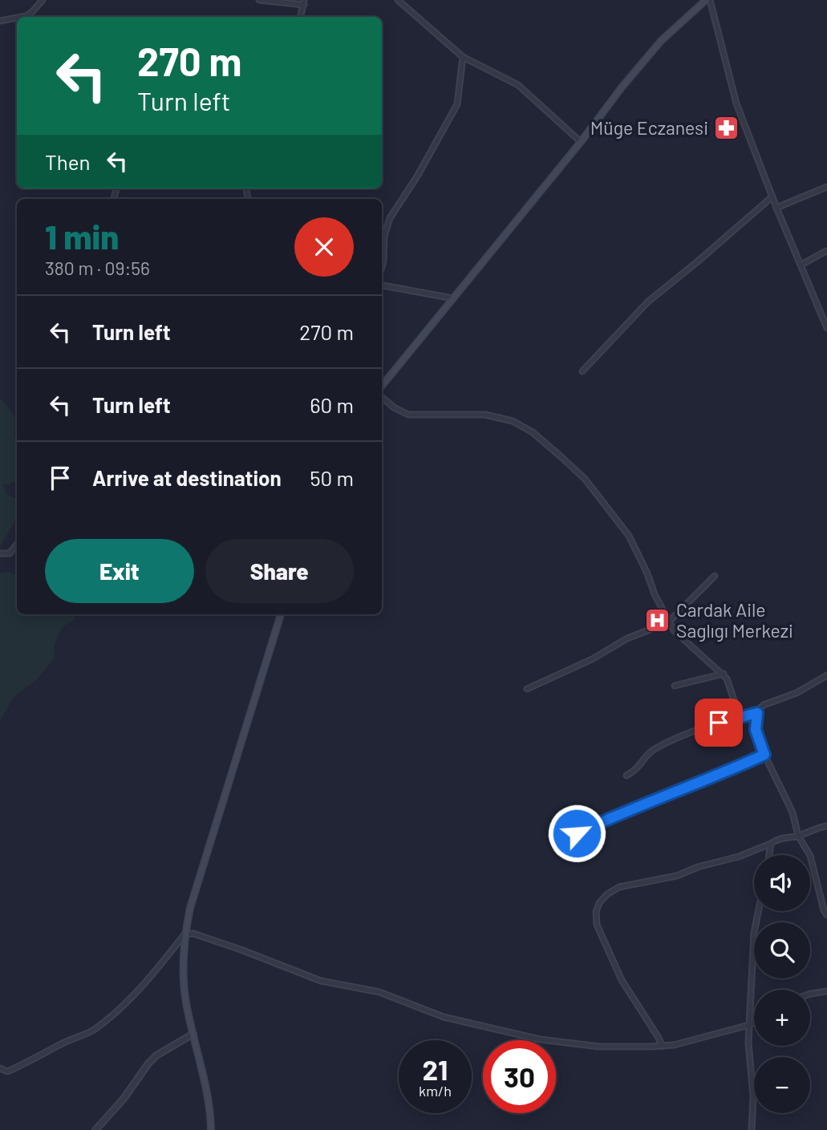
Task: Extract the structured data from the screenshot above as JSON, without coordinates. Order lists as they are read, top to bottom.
{
  "places": {
    "pharmacy": ["Müge Eczanesi"],
    "hospital": ["Cardak Aile Saglıgı Merkezi"]
  },
  "page": {
    "turn": ["270 m", "Turn left"],
    "then": "Then",
    "heading": ["1 min", "380 m · 09:56"],
    "list": [
      {
        "name": "Turn left",
        "value": "270 m"
      },
      {
        "name": "Turn left",
        "value": "60 m"
      },
      {
        "name": "Arrive at destination",
        "value": "50 m"
      }
    ],
    "buttons": ["Exit", "Share"],
    "map_buttons": ["+", "−"],
    "speed": "21 km/h",
    "limit": "30"
  }
}
